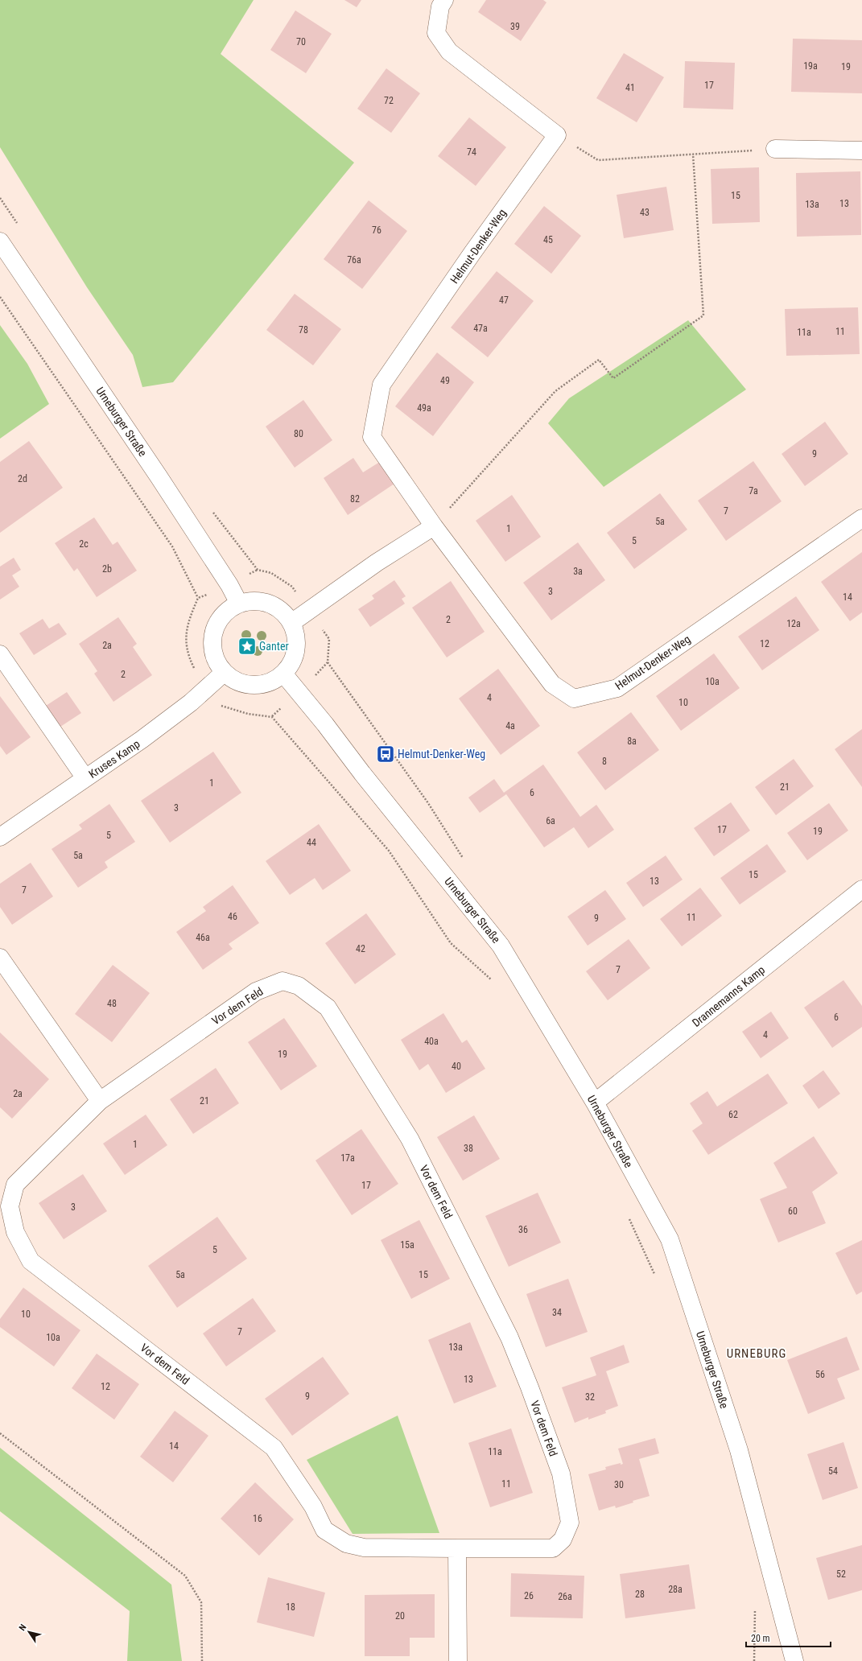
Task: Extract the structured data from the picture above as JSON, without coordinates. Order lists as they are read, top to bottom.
{
  "streets": {
    "street": [
      "Helmut-Denker-Weg",
      "Urneburger Straße",
      "Kruses Kamp",
      "Drannemanns Kamp",
      "Vor dem Feld"
    ]
  },
  "crossings": [
    ["Urneburger Straße", "Kruses Kamp"],
    ["Urneburger Straße", "Drannemanns Kamp"]
  ],
  "districts": ["URNEBURG"],
  "places": {
    "place": ["Ganter"],
    "bus stop": ["Helmut-Denker-Weg"]
  },
  "house_numbers": [
    "39",
    "70",
    "19a",
    "19",
    "17",
    "41",
    "72",
    "74",
    "15",
    "13",
    "13a",
    "43",
    "76",
    "45",
    "76a",
    "47",
    "47a",
    "78",
    "11",
    "11a",
    "49",
    "49a",
    "80",
    "9",
    "2d",
    "7a",
    "82",
    "7",
    "5a",
    "1",
    "5",
    "2c",
    "2b",
    "3a",
    "3",
    "14",
    "2",
    "12a",
    "12",
    "2a",
    "2",
    "10a",
    "4",
    "10",
    "4a",
    "8a",
    "8",
    "1",
    "21",
    "6",
    "3",
    "6a",
    "17",
    "19",
    "5",
    "44",
    "5a",
    "15",
    "13",
    "7",
    "46",
    "11",
    "9",
    "46a",
    "42",
    "7",
    "48",
    "6",
    "4",
    "40a",
    "19",
    "40",
    "2a",
    "21",
    "62",
    "1",
    "38",
    "17a",
    "17",
    "3",
    "60",
    "36",
    "15a",
    "5",
    "5a",
    "15",
    "34",
    "10",
    "7",
    "10a",
    "13a",
    "56",
    "13",
    "12",
    "9",
    "32",
    "14",
    "11a",
    "54",
    "11",
    "30",
    "16",
    "52",
    "28a",
    "28",
    "26",
    "26a",
    "18",
    "20"
  ],
  "scale_bar": "20 m",
  "north": "top left"
}
